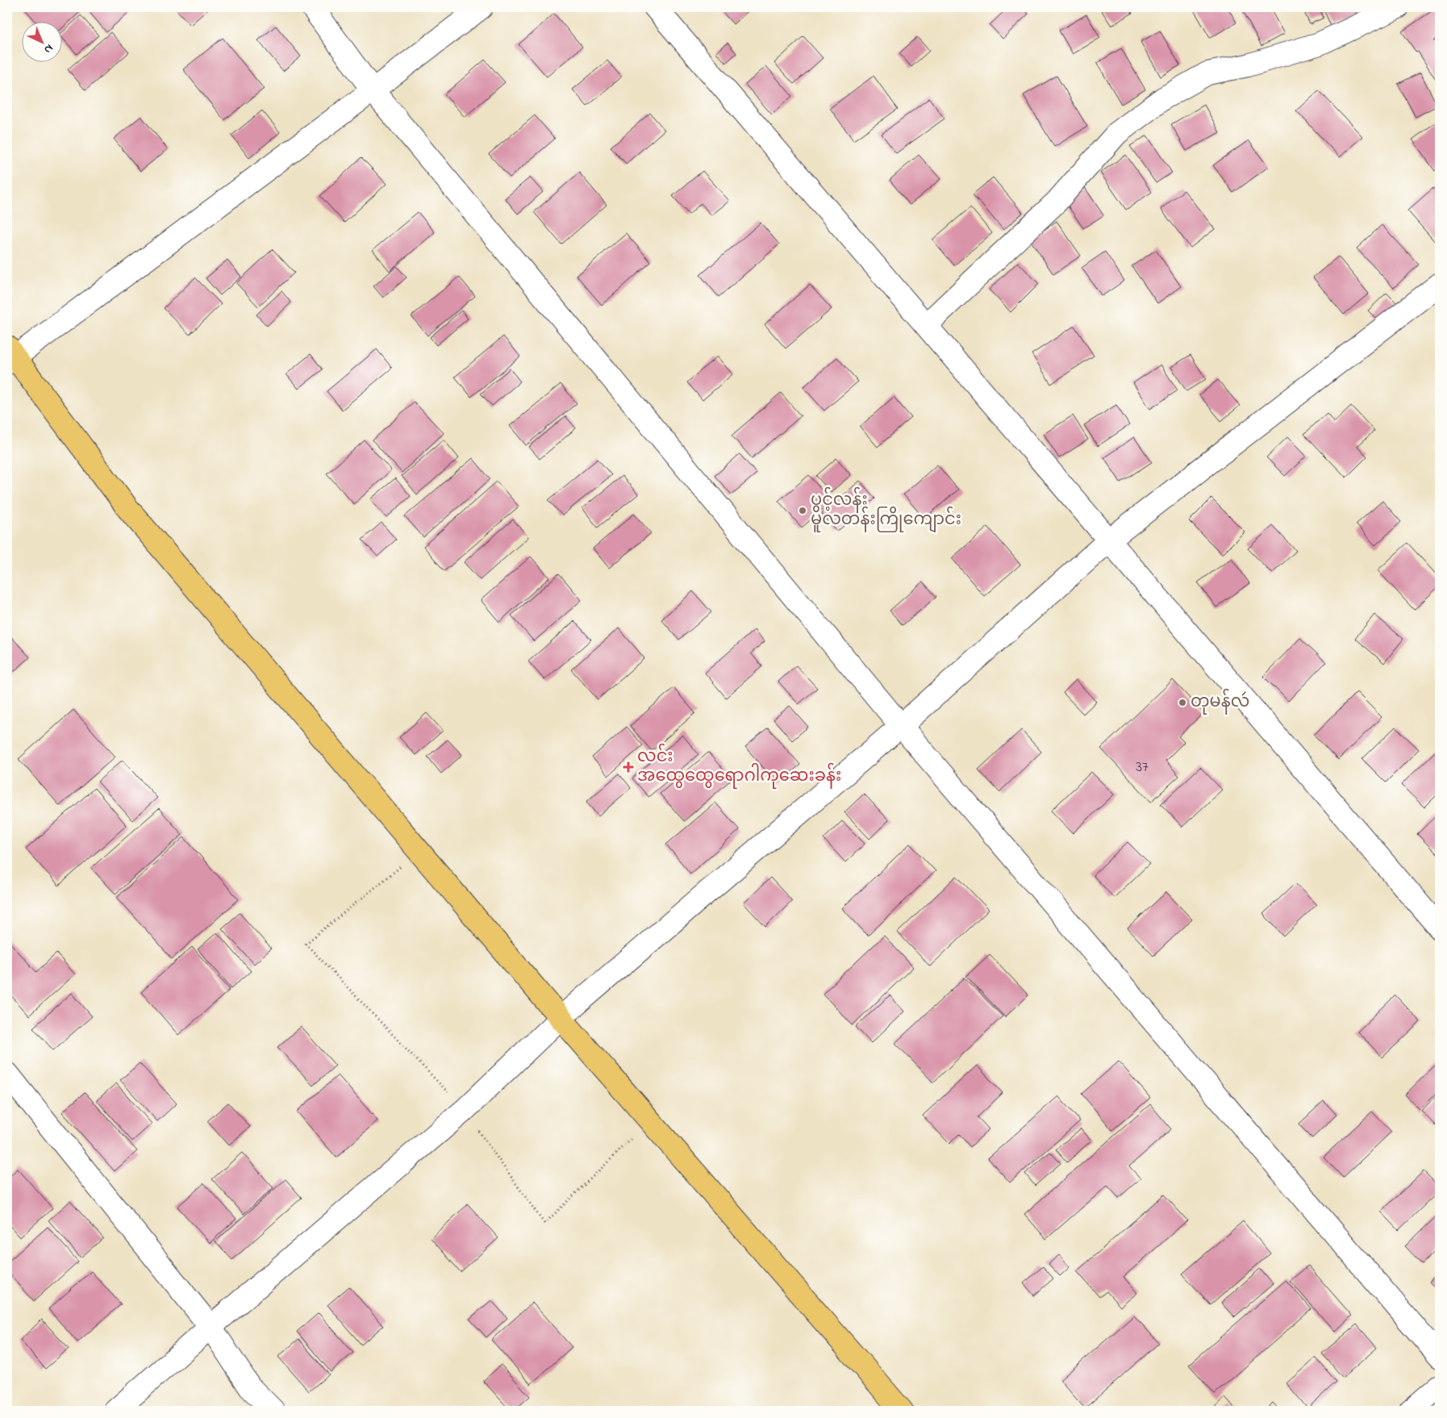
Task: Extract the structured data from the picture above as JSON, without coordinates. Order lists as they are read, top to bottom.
{
  "places": {
    "other": ["ပွင့်လန်း မူလတန်းကြိုကျောင်း", "တုမန်လဴ"],
    "health": ["လင်း အထွေထွေရောဂါကုဆေးခန်း"]
  },
  "house_numbers": ["37"],
  "north": "bottom right"
}
